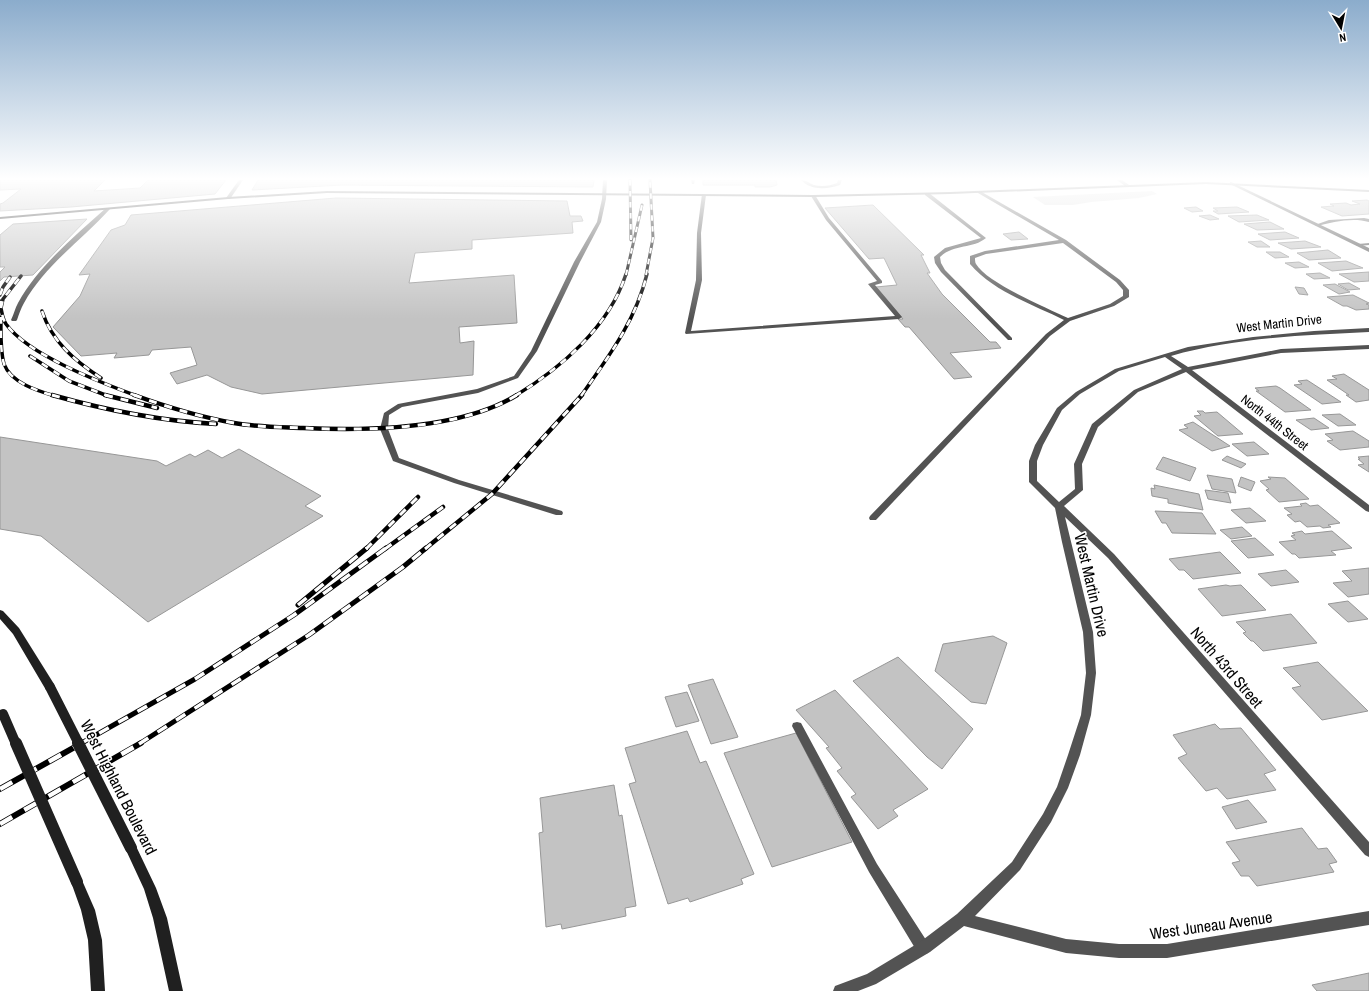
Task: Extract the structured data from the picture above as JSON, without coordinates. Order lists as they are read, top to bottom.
{
  "streets": {
    "main road": ["West Highland Boulevard"],
    "street": [
      "West Martin Drive",
      "North 44th Street",
      "North 43rd Street",
      "West Juneau Avenue"
    ]
  },
  "crossings": [
    ["West Martin Drive", "North 44th Street"],
    ["West Martin Drive", "North 43rd Street"],
    ["West Martin Drive", "West Juneau Avenue"]
  ],
  "north": "bottom"
}
